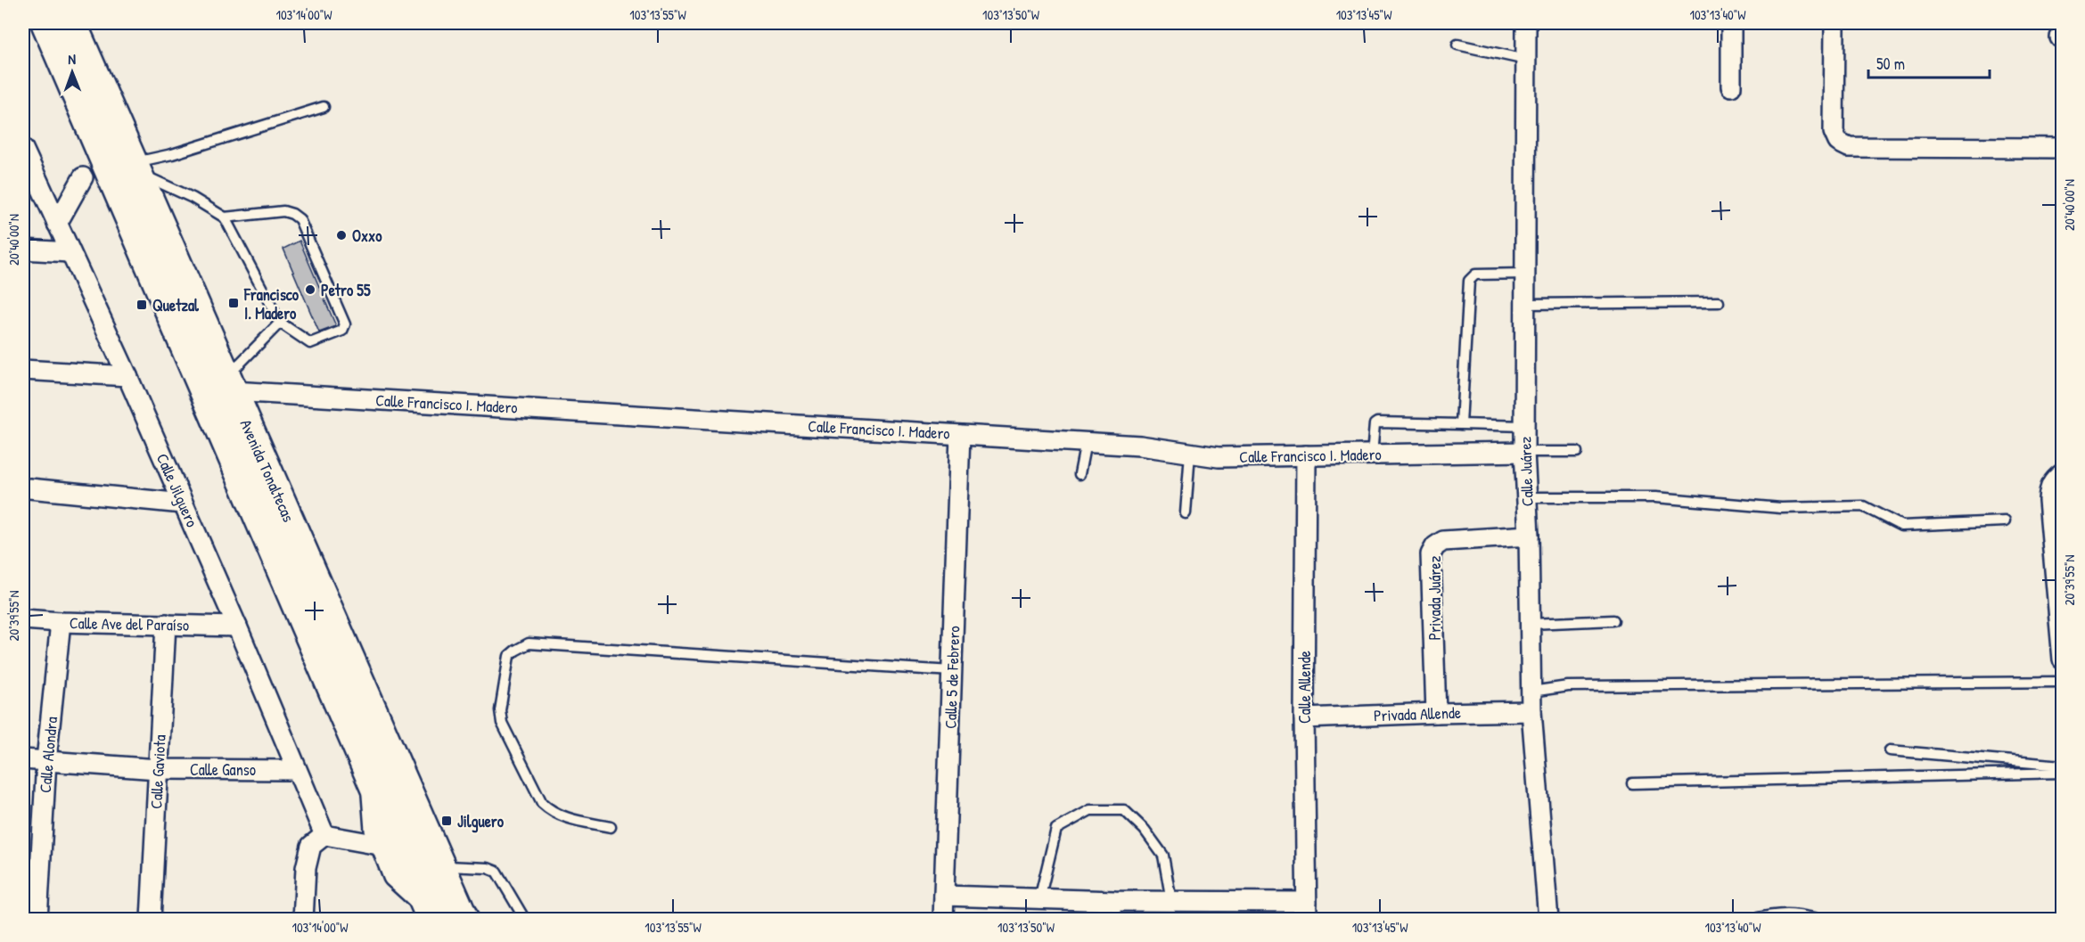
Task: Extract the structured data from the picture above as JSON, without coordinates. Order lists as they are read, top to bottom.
{
  "streets": {
    "main road": ["Avenida Tonaltecas"],
    "street": [
      "Calle Francisco I. Madero",
      "Calle Juárez",
      "Calle Jilguero",
      "Privada Juárez",
      "Calle Ave del Paraíso",
      "Calle 5 de Febrero",
      "Calle Allende",
      "Privada Allende",
      "Calle Alondra",
      "Calle Ganso",
      "Calle Gaviota"
    ]
  },
  "crossings": [
    ["Calle Francisco I. Madero", "Avenida Tonaltecas"],
    ["Calle Francisco I. Madero", "Calle Juárez"],
    ["Calle Francisco I. Madero", "Calle 5 de Febrero"],
    ["Calle Francisco I. Madero", "Calle Allende"],
    ["Calle Juárez", "Privada Juárez"],
    ["Calle Juárez", "Privada Allende"],
    ["Calle Jilguero", "Calle Ave del Paraíso"],
    ["Calle Jilguero", "Calle Ganso"],
    ["Privada Juárez", "Privada Allende"],
    ["Calle Ave del Paraíso", "Calle Alondra"],
    ["Calle Ave del Paraíso", "Calle Gaviota"],
    ["Calle Allende", "Privada Allende"],
    ["Calle Alondra", "Calle Ganso"],
    ["Calle Ganso", "Calle Gaviota"]
  ],
  "places": {
    "other": ["Oxxo", "Petro 55"],
    "transit": ["Francisco I. Madero", "Quetzal", "Jilguero"]
  },
  "scale_bar": "50 m",
  "north": "top",
  "coordinates": [
    "103°14'00\"W",
    "103°13'55\"W",
    "103°13'50\"W",
    "103°13'45\"W",
    "103°13'40\"W",
    "20°40'00\"N",
    "20°39'55\"N"
  ]
}
